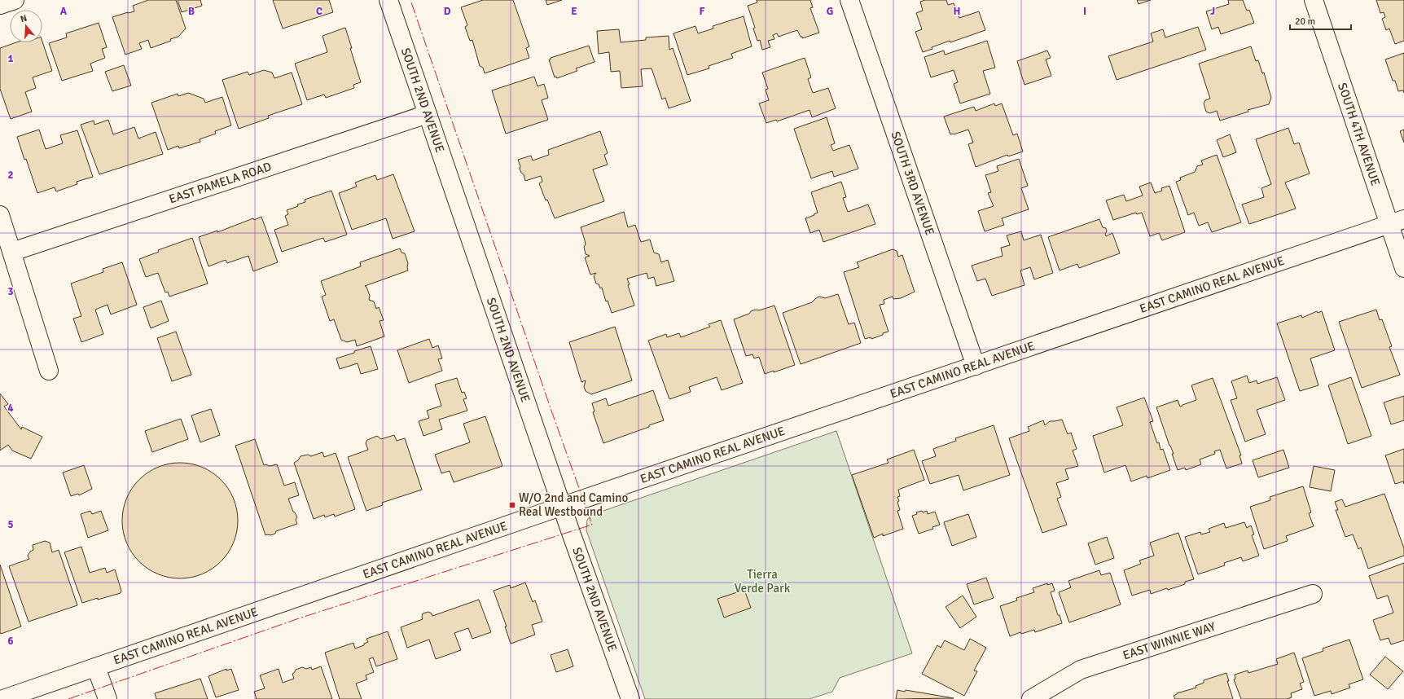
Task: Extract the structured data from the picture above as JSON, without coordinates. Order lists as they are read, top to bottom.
{
  "streets": {
    "street": [
      "SOUTH 2ND AVENUE",
      "SOUTH 4TH AVENUE",
      "EAST PAMELA ROAD",
      "SOUTH 3RD AVENUE",
      "EAST CAMINO REAL AVENUE",
      "EAST WINNIE WAY"
    ]
  },
  "crossings": [
    ["SOUTH 2ND AVENUE", "EAST PAMELA ROAD"],
    ["SOUTH 2ND AVENUE", "EAST CAMINO REAL AVENUE"],
    ["SOUTH 4TH AVENUE", "EAST CAMINO REAL AVENUE"],
    ["SOUTH 3RD AVENUE", "EAST CAMINO REAL AVENUE"]
  ],
  "parks": ["Tierra Verde Park"],
  "places": {
    "transit": ["W/O 2nd and Camino Real Westbound"]
  },
  "scale_bar": "20 m",
  "north": "top",
  "grid": {
    "columns": [
      "A",
      "B",
      "C",
      "D",
      "E",
      "F",
      "G",
      "H",
      "I",
      "J"
    ],
    "rows": [
      "1",
      "2",
      "3",
      "4",
      "5",
      "6"
    ]
  }
}
